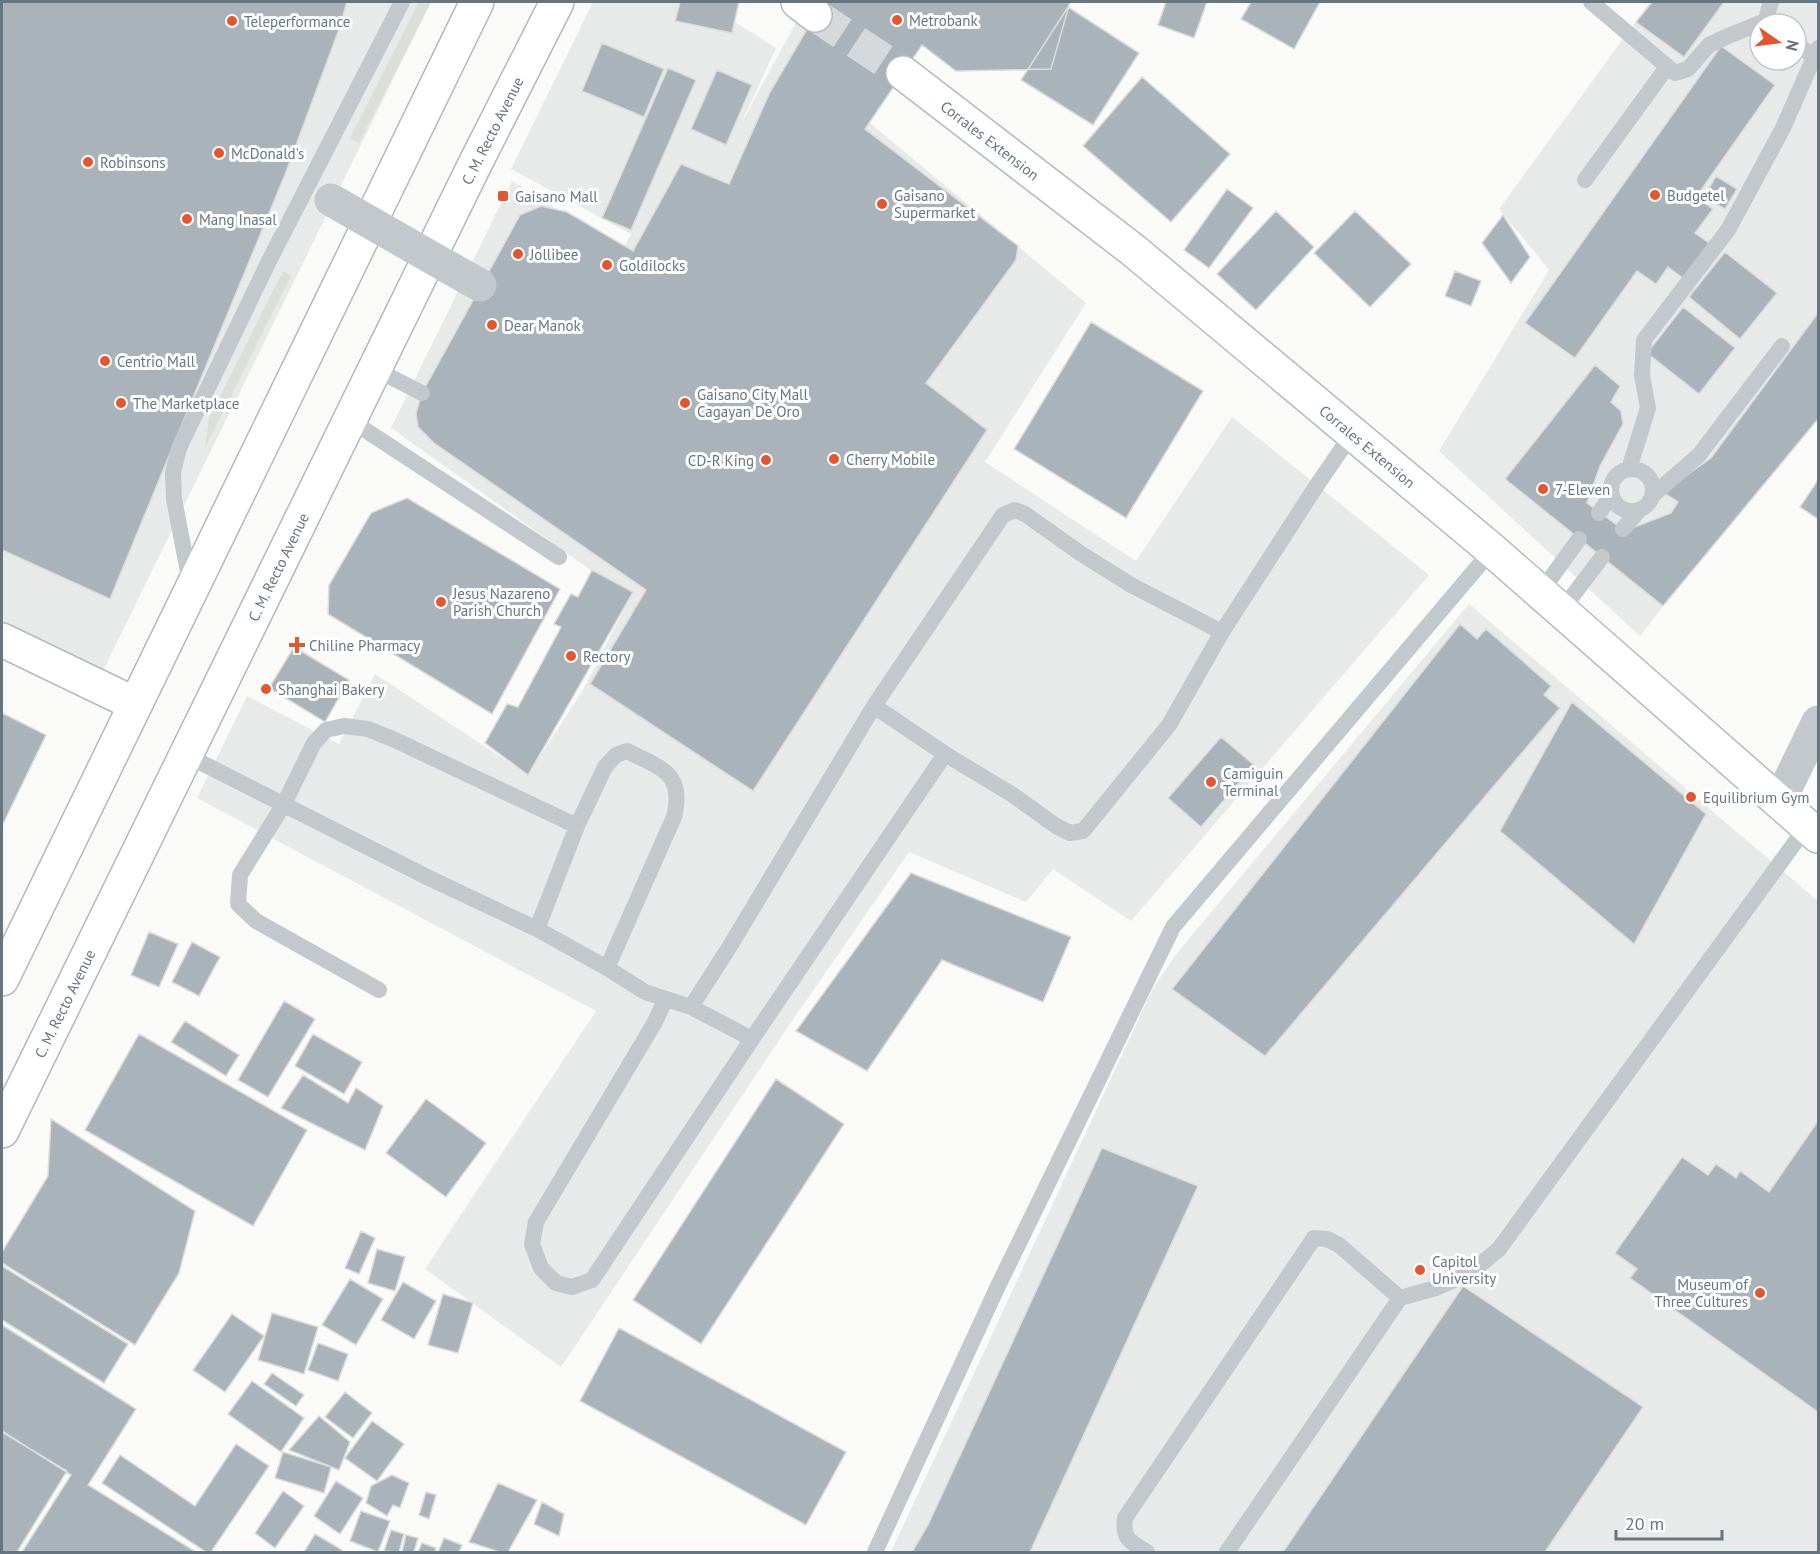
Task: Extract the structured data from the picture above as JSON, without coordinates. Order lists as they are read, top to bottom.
{
  "streets": {
    "main road": ["C. M. Recto Avenue", "Corrales Extension"]
  },
  "places": {
    "other": [
      "Metrobank",
      "Teleperformance",
      "McDonald's",
      "Robinsons",
      "Budgetel",
      "Gaisano Supermarket",
      "Mang Inasal",
      "Jollibee",
      "Goldilocks",
      "Dear Manok",
      "Centrio Mall",
      "The Marketplace",
      "Gaisano City Mall Cagayan De Oro",
      "Cherry Mobile",
      "CD-R King",
      "7-Eleven",
      "Jesus Nazareno Parish Church",
      "Rectory",
      "Shanghai Bakery",
      "Camiguin Terminal",
      "Equilibrium Gym",
      "Capitol University",
      "Museum of Three Cultures"
    ],
    "transit": ["Gaisano Mall"],
    "health": ["Chiline Pharmacy"]
  },
  "scale_bar": "20 m",
  "north": "right"
}
